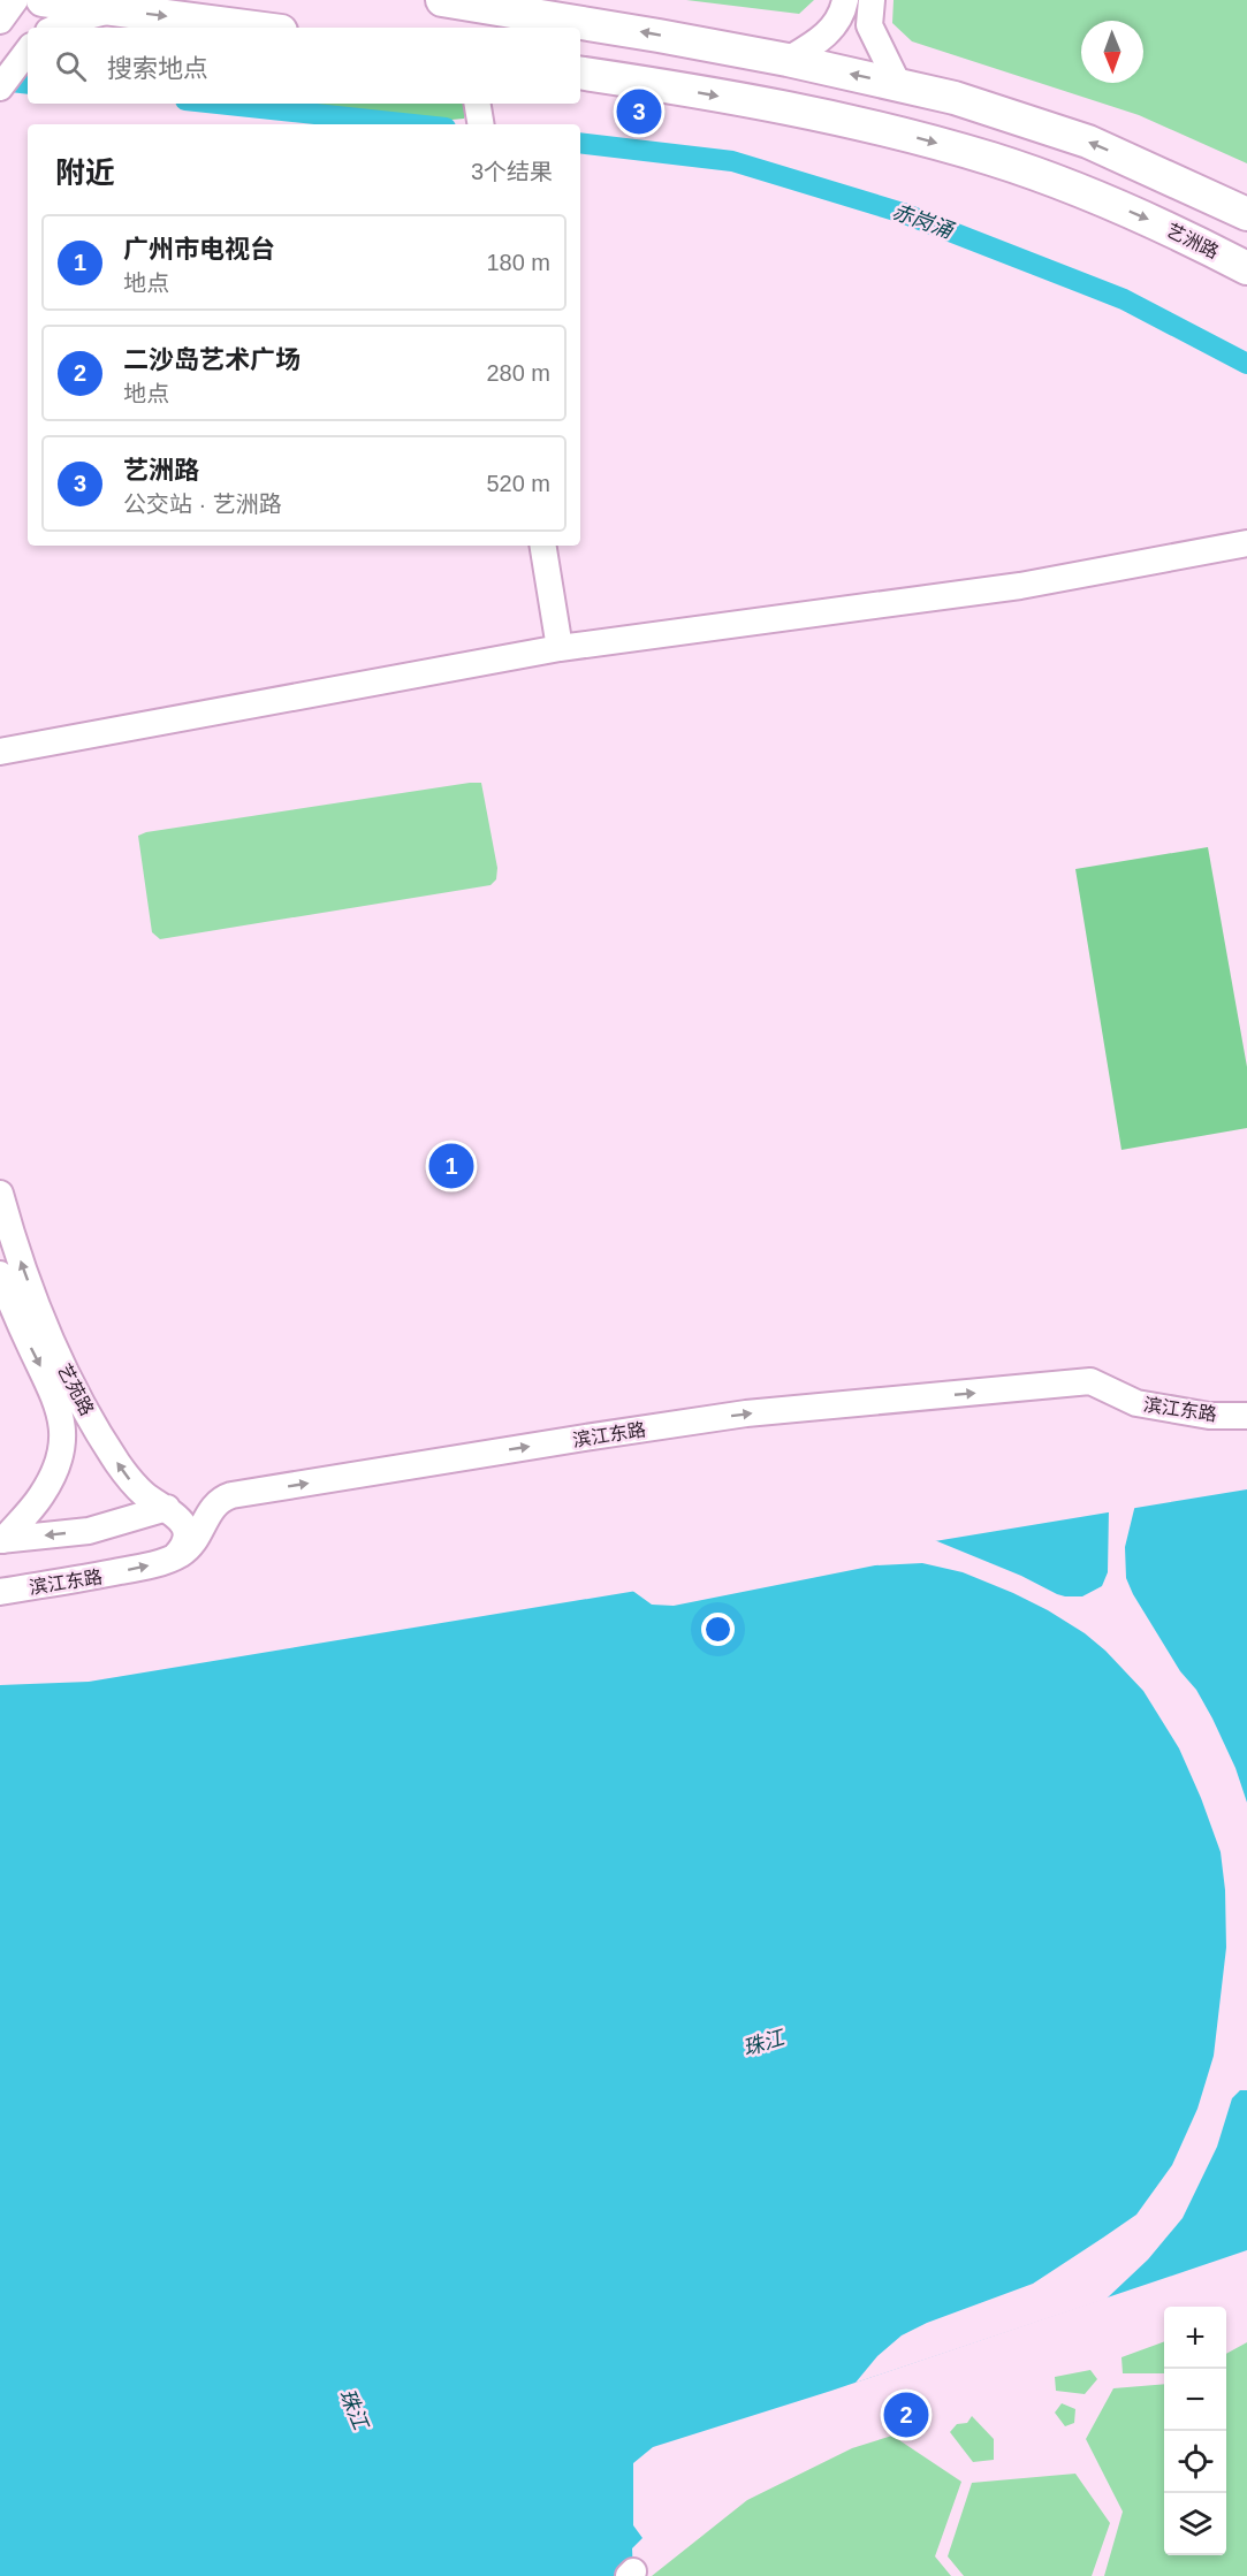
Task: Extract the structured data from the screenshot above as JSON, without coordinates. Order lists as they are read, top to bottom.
{
  "streets": {
    "main road": ["艺洲路"],
    "street": ["艺苑路", "滨江东路"]
  },
  "crossings": [
    ["艺苑路", "滨江东路"]
  ],
  "one_way": ["滨江东路"],
  "water": ["赤岗涌", "珠江"],
  "north": "bottom",
  "page": {
    "search": "搜索地点",
    "pins": ["3", "1", "2"],
    "heading": ["附近", "3个结果"],
    "list": [
      {
        "mark": "1",
        "name": "广州市电视台",
        "note": "地点",
        "value": "180 m"
      },
      {
        "mark": "2",
        "name": "二沙岛艺术广场",
        "note": "地点",
        "value": "280 m"
      },
      {
        "mark": "3",
        "name": "艺洲路",
        "note": "公交站 · 艺洲路",
        "value": "520 m"
      }
    ],
    "map_buttons": ["+", "−"]
  }
}
